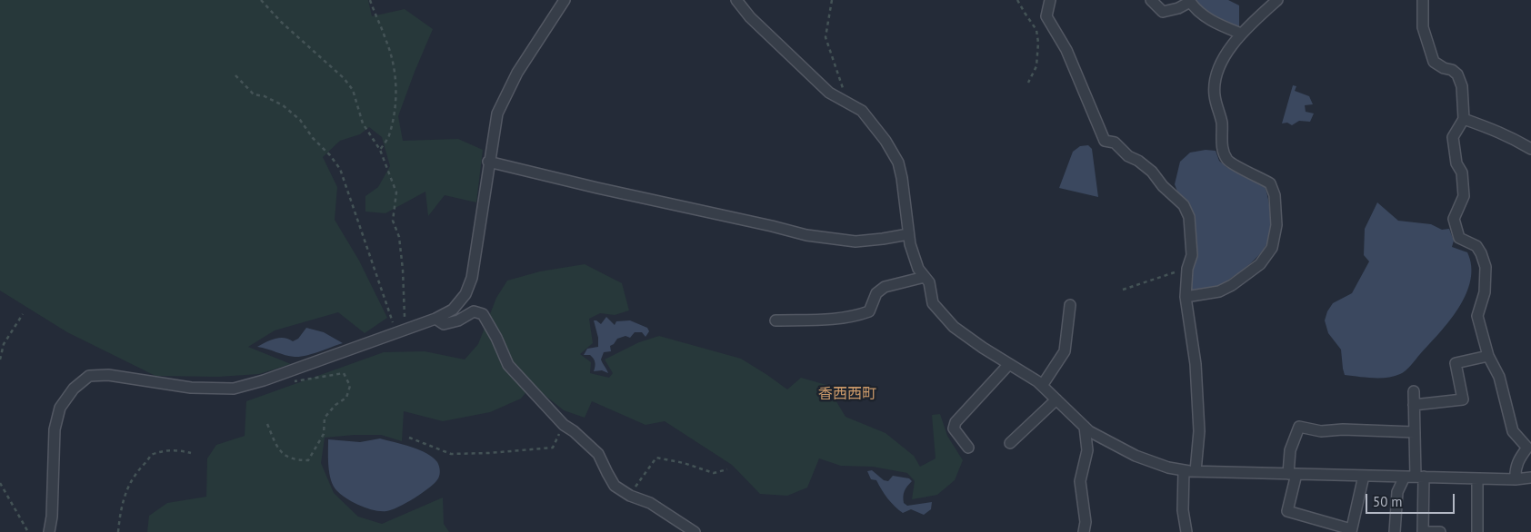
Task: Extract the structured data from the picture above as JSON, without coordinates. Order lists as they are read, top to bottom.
{
  "districts": ["香西西町"],
  "scale_bar": "50 m"
}
